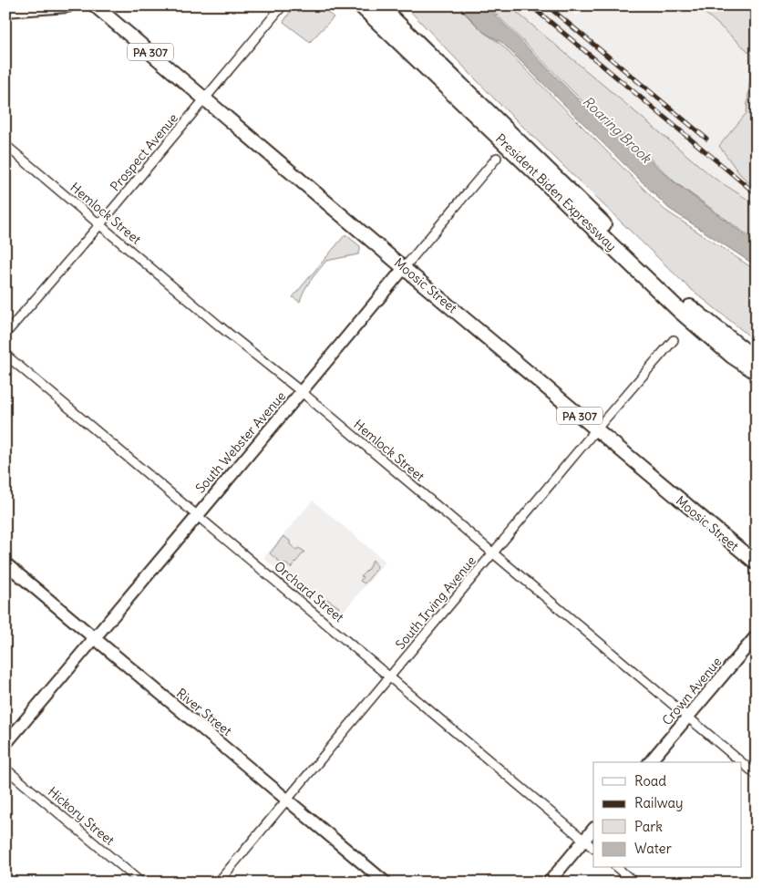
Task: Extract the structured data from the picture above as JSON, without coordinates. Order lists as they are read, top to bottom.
{
  "streets": {
    "highway": ["President Biden Expressway"],
    "main road": [
      "PA 307",
      "Moosic Street",
      "South Webster Avenue",
      "Crown Avenue",
      "River Street"
    ],
    "street": [
      "Prospect Avenue",
      "Hemlock Street",
      "Orchard Street",
      "South Irving Avenue",
      "Hickory Street"
    ]
  },
  "crossings": [
    ["Prospect Avenue", "Hemlock Street"],
    ["Prospect Avenue", "Moosic Street"],
    ["Hemlock Street", "South Webster Avenue"],
    ["Hemlock Street", "South Irving Avenue"],
    ["Hemlock Street", "Crown Avenue"],
    ["Moosic Street", "South Webster Avenue"],
    ["Moosic Street", "South Irving Avenue"],
    ["South Webster Avenue", "Orchard Street"],
    ["South Webster Avenue", "River Street"],
    ["Orchard Street", "South Irving Avenue"],
    ["South Irving Avenue", "River Street"]
  ],
  "water": ["Roaring Brook"],
  "legend": [
    "Road",
    "Railway",
    "Park",
    "Water"
  ]
}
